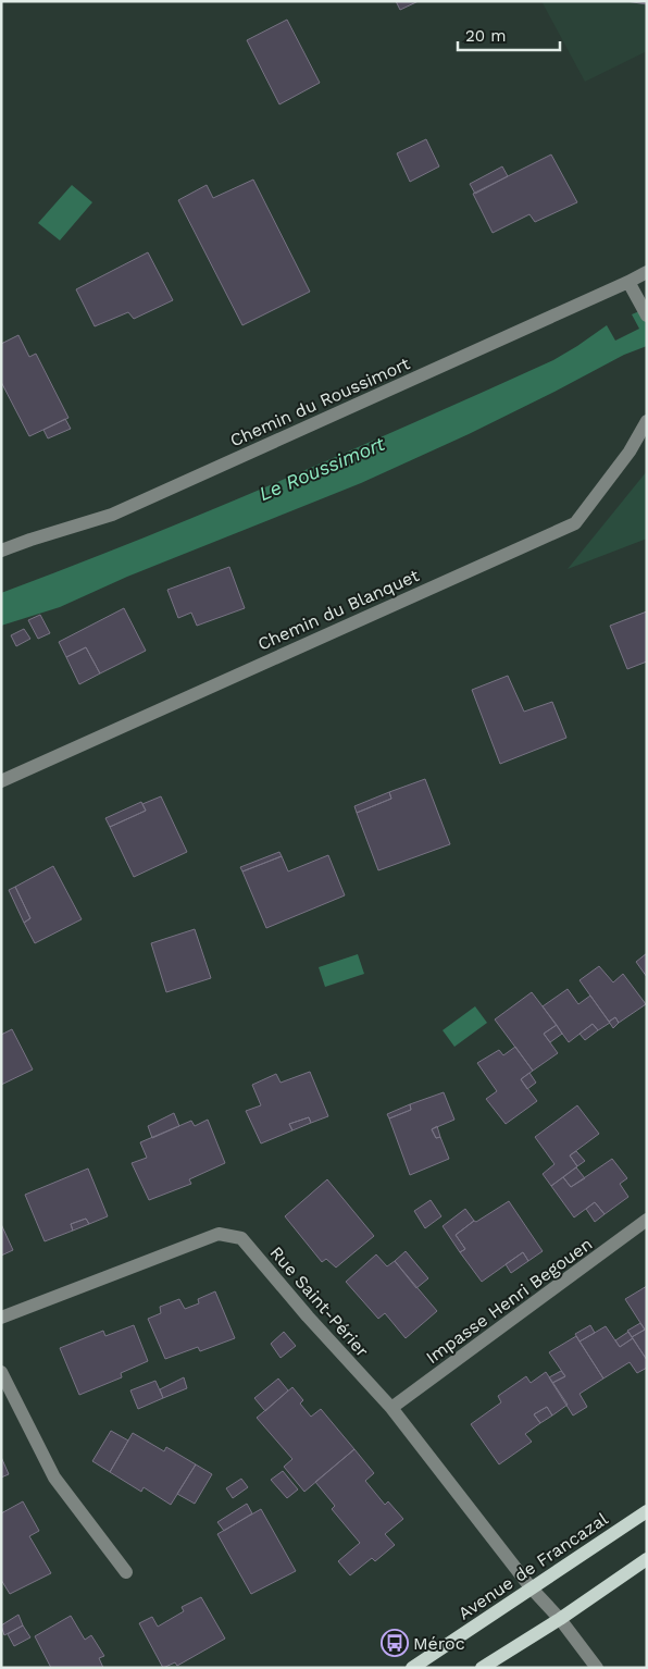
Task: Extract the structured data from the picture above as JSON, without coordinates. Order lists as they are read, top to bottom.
{
  "streets": {
    "main road": ["Avenue de Francazal"],
    "street": [
      "Chemin du Roussimort",
      "Chemin du Blanquet",
      "Impasse Henri Begouen",
      "Rue Saint-Périer"
    ]
  },
  "crossings": [
    ["Impasse Henri Begouen", "Rue Saint-Périer"],
    ["Rue Saint-Périer", "Avenue de Francazal"]
  ],
  "water": ["Le Roussimort"],
  "places": {
    "bus stop": ["Méroc"]
  },
  "scale_bar": "20 m"
}
